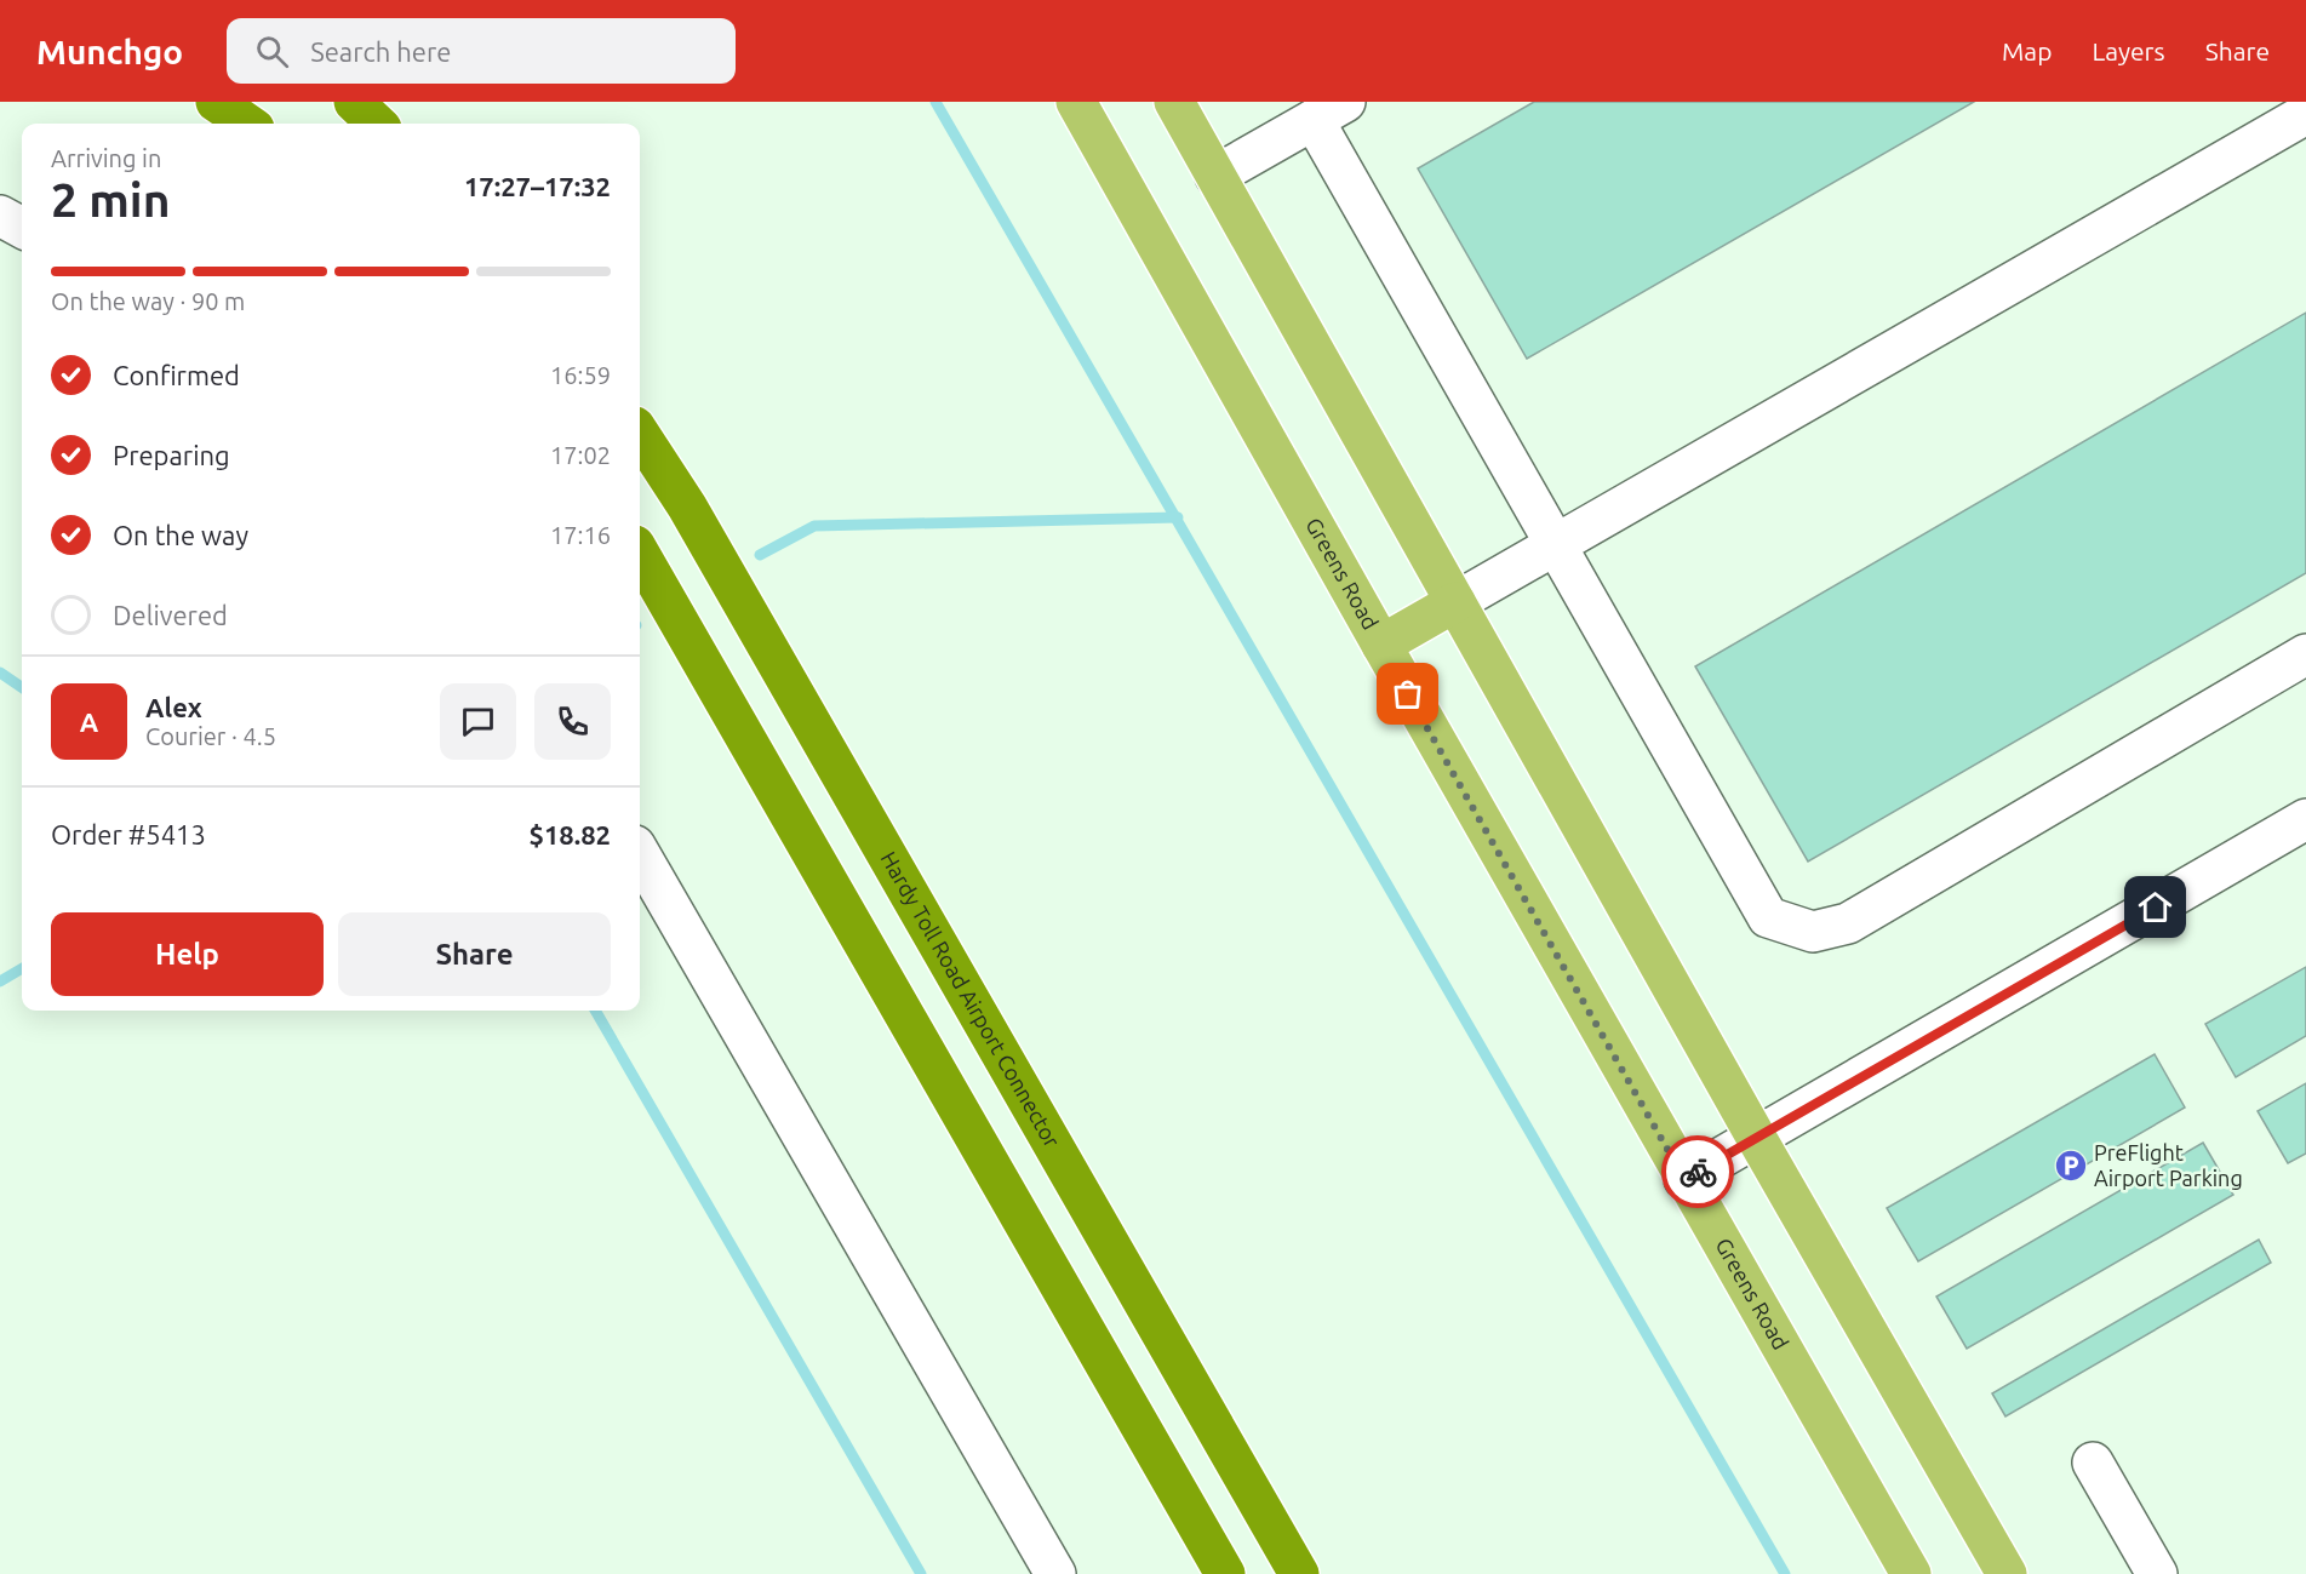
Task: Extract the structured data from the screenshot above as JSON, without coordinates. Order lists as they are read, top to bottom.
{
  "streets": {
    "highway": ["Hardy Toll Road Airport Connector"],
    "main road": ["Greens Road"]
  },
  "places": {
    "parking": ["PreFlight Airport Parking"]
  },
  "page": {
    "header": "Munchgo",
    "search": "Search here",
    "nav": ["Map", "Layers", "Share"],
    "heading": ["2 min", "Arriving in", "17:27–17:32"],
    "panel": [
      "Alex",
      "Courier · 4.5",
      "Order #5413",
      "$18.82"
    ],
    "bar": "On the way · 90 m",
    "list": [
      ["Confirmed", "16:59"],
      ["Preparing", "17:02"],
      ["On the way", "17:16"],
      "Delivered"
    ],
    "round": "A",
    "buttons": ["Help", "Share"]
  }
}
